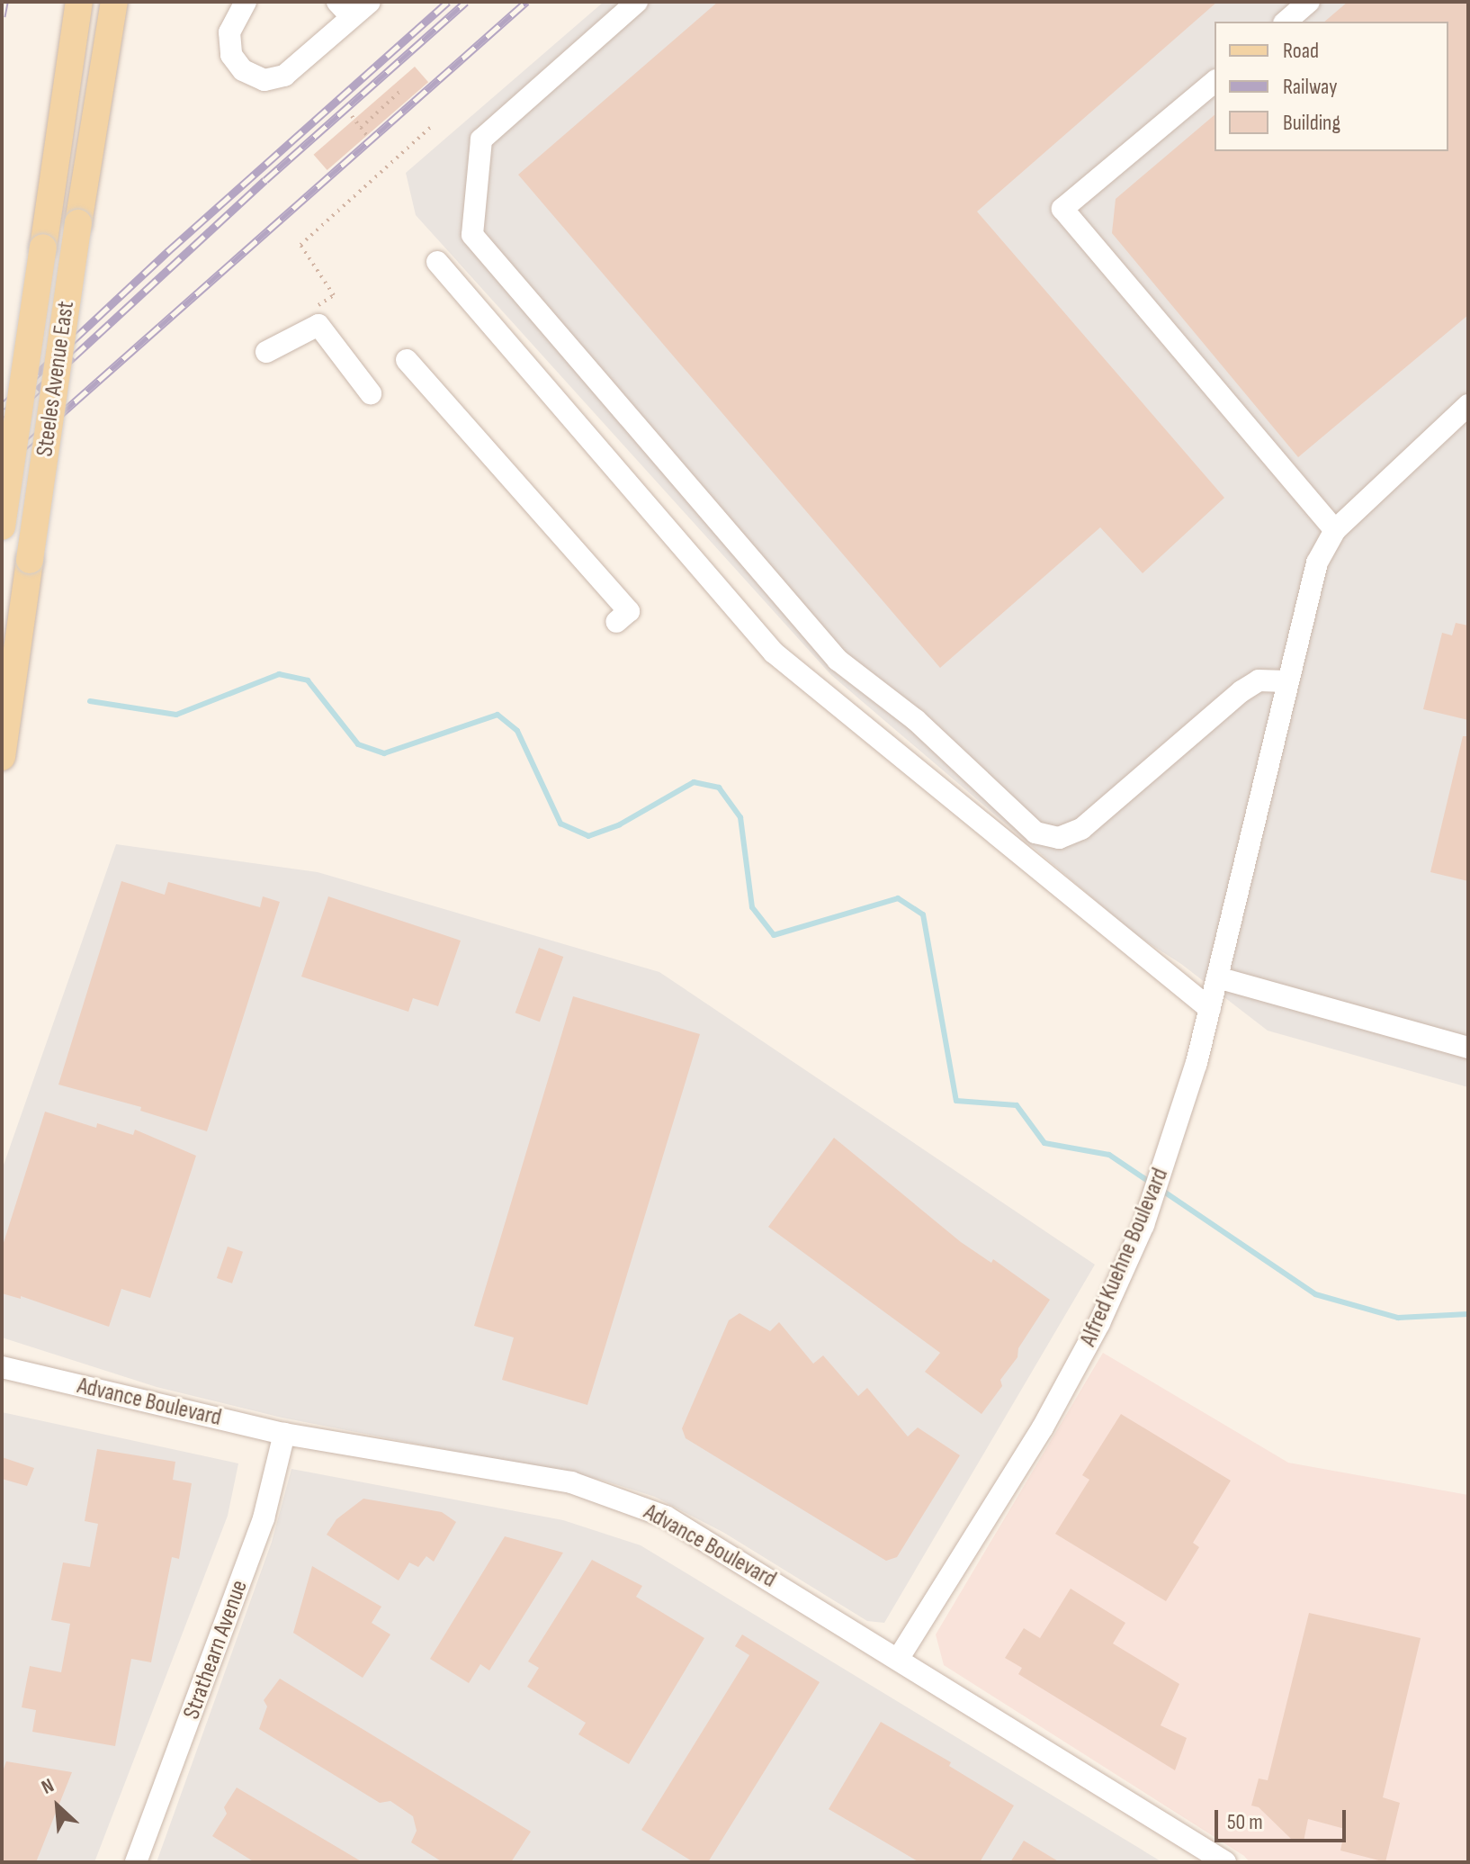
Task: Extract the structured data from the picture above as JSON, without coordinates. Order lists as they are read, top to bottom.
{
  "streets": {
    "main road": ["Steeles Avenue East"],
    "street": ["Alfred Kuehne Boulevard", "Advance Boulevard", "Strathearn Avenue"]
  },
  "crossings": [
    ["Alfred Kuehne Boulevard", "Advance Boulevard"],
    ["Advance Boulevard", "Strathearn Avenue"]
  ],
  "legend": ["Road", "Railway", "Building"],
  "scale_bar": "50 m",
  "north": "top left"
}
